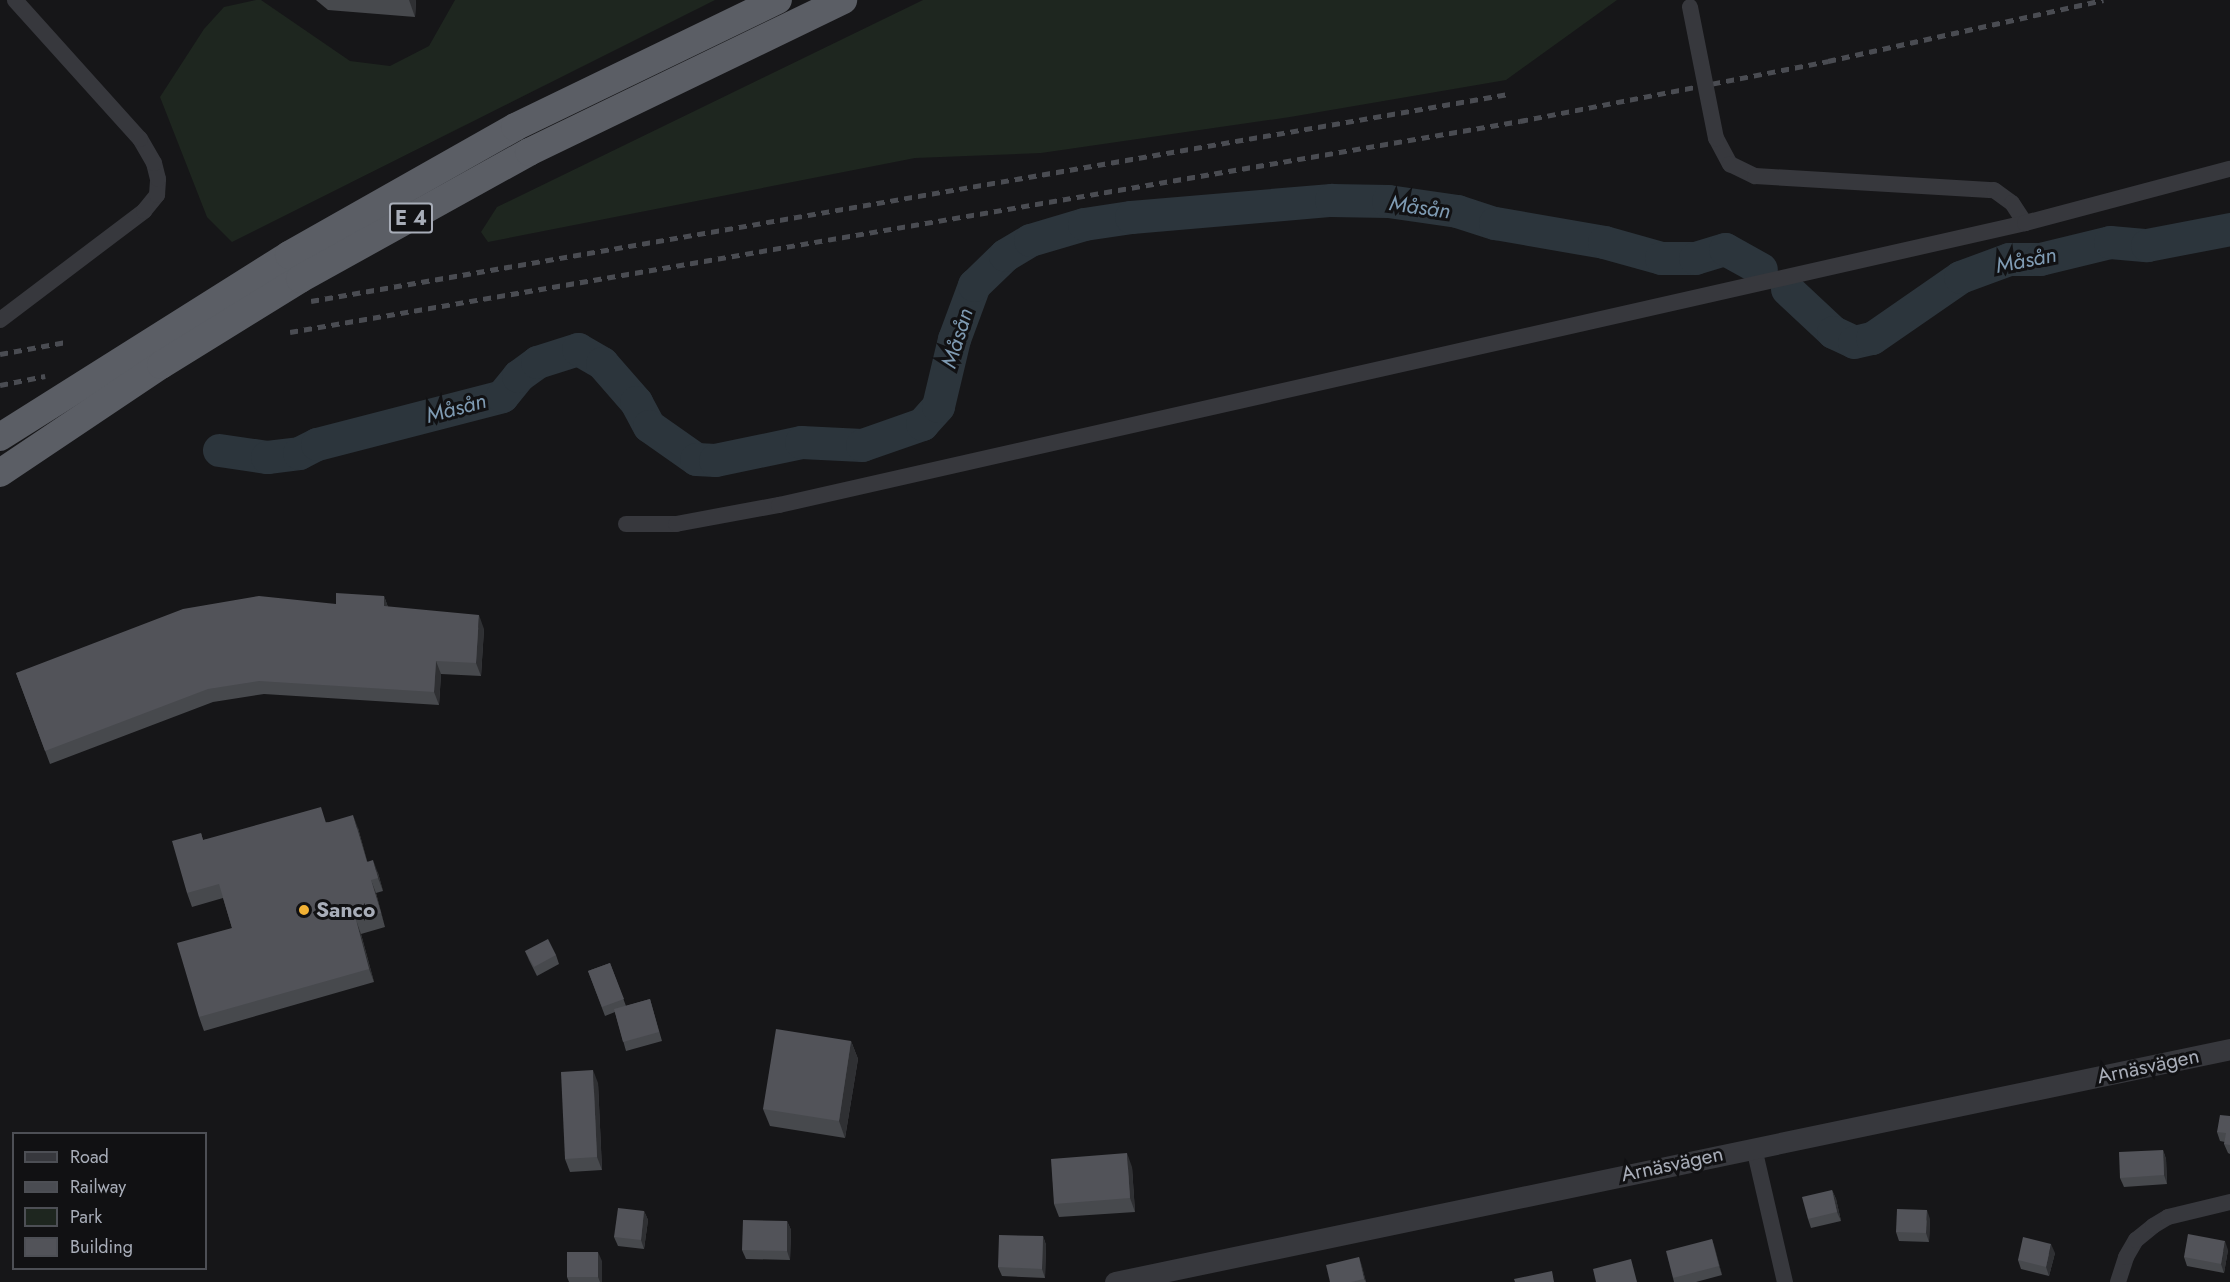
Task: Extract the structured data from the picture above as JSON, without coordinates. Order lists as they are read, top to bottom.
{
  "streets": {
    "highway": ["E 4"],
    "street": ["Arnäsvägen"]
  },
  "water": ["Måsån"],
  "places": ["Sanco"],
  "legend": [
    "Road",
    "Railway",
    "Park",
    "Building"
  ]
}
